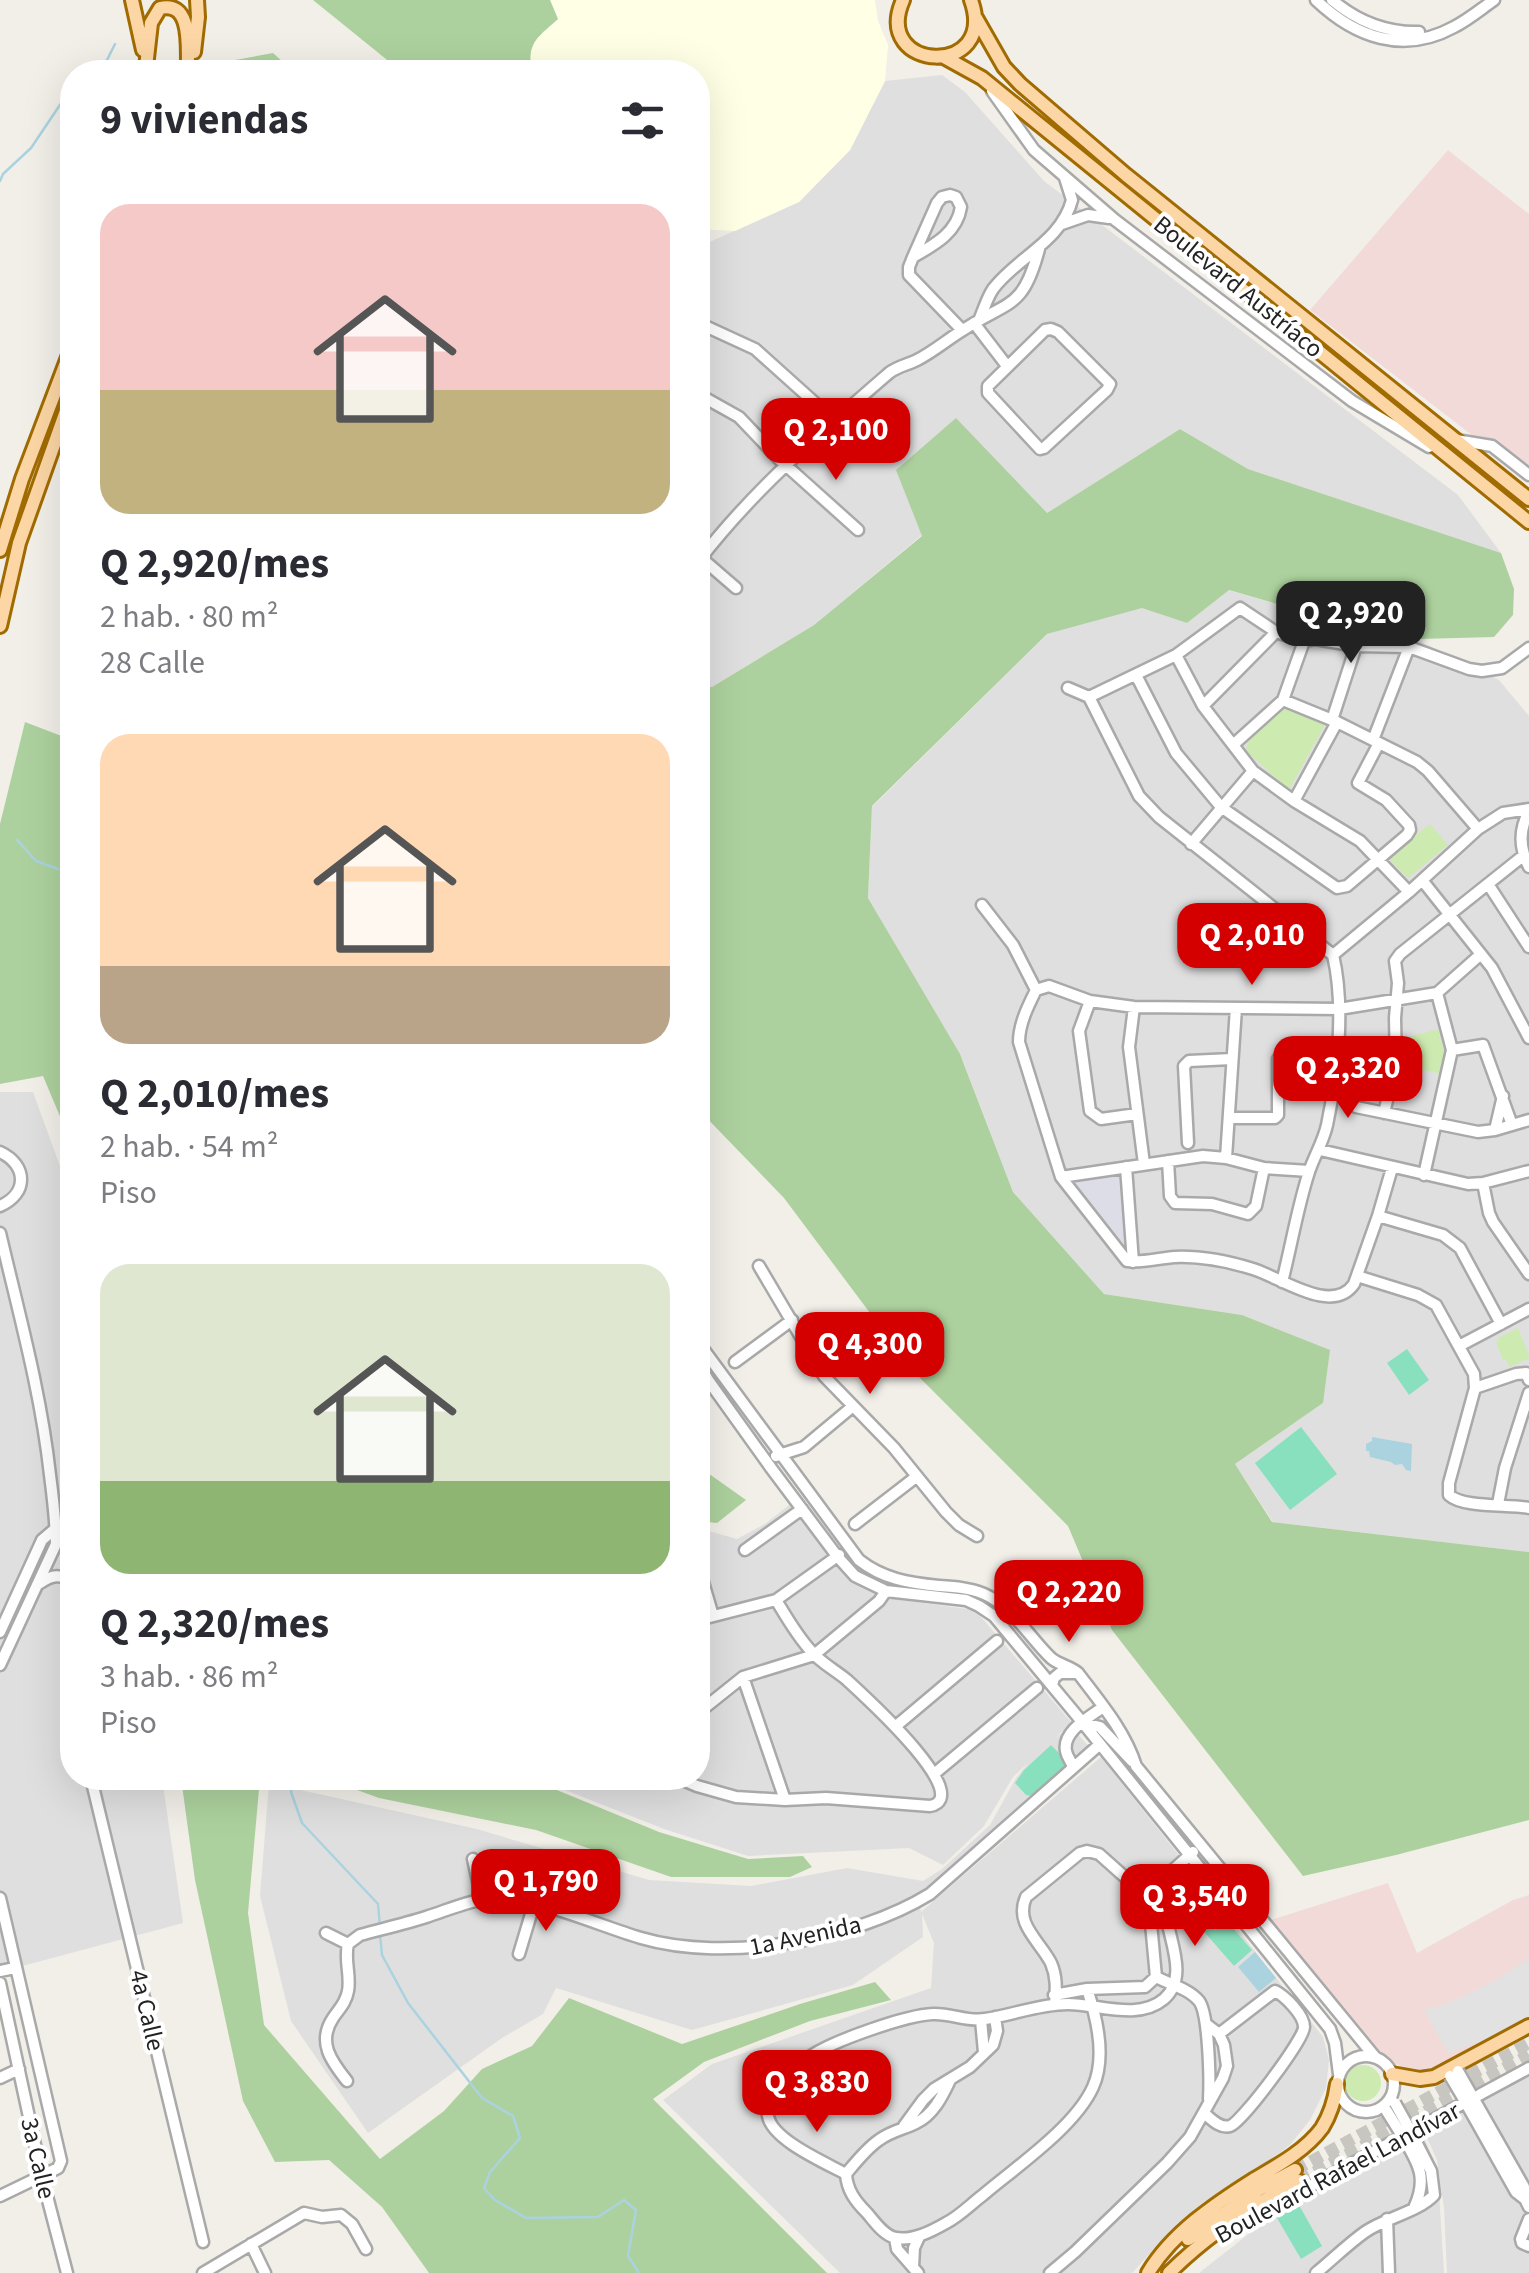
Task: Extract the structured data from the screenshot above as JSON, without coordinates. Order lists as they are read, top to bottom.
{
  "streets": {
    "main road": ["Boulevard Austríaco", "Boulevard Rafael Landívar"],
    "street": ["1a Avenida", "4a Calle", "3a Calle"]
  },
  "page": {
    "heading": "9 viviendas",
    "list": [
      {
        "name": "Q 2,920/mes",
        "note": "2 hab. · 80 m² · 28 Calle"
      },
      {
        "name": "Q 2,010/mes",
        "note": "2 hab. · 54 m² · Piso"
      },
      {
        "name": "Q 2,320/mes",
        "note": "3 hab. · 86 m² · Piso"
      }
    ],
    "price": [
      "Q 2,100",
      "Q 2,920",
      "Q 2,010",
      "Q 2,320",
      "Q 4,300",
      "Q 2,220",
      "Q 1,790",
      "Q 3,540",
      "Q 3,830"
    ]
  }
}
